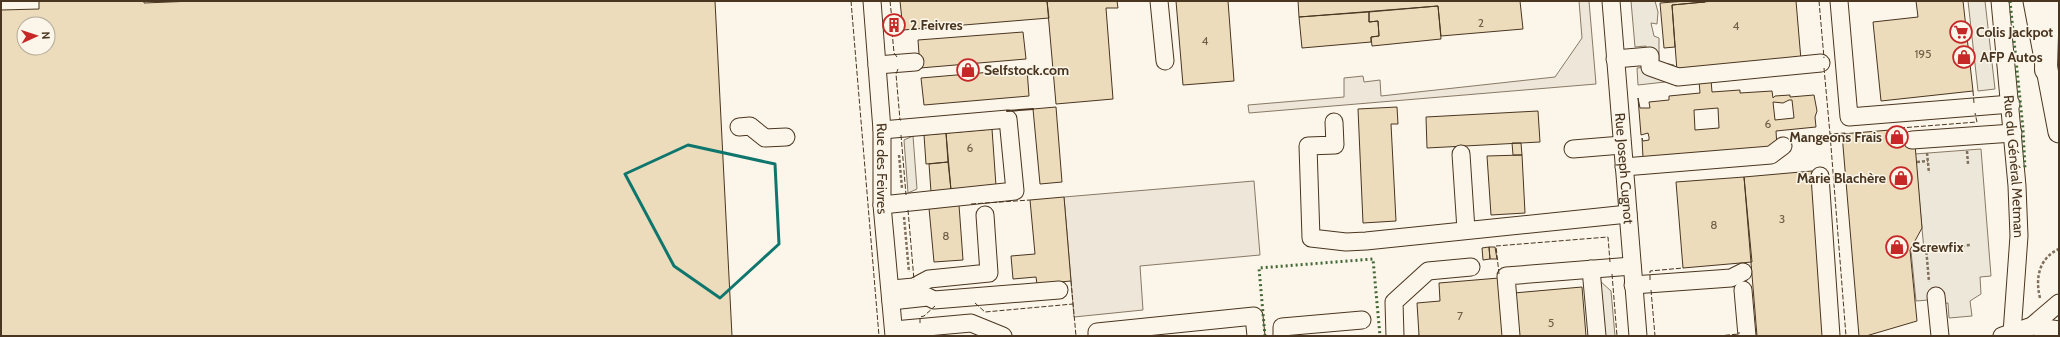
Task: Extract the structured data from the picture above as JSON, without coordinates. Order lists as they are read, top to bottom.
{
  "streets": {
    "street": ["Rue du Général Metman", "Rue des Feivres", "Rue Joseph Cugnot"]
  },
  "places": {
    "building": ["2 Feivres"],
    "supermarket": ["Colis Jackpot"],
    "shop": [
      "AFP Autos",
      "Selfstock.com",
      "Mangeons Frais",
      "Marie Blachère",
      "Screwfix"
    ]
  },
  "house_numbers": [
    "2",
    "4",
    "4",
    "195",
    "6",
    "6",
    "3",
    "8",
    "8",
    "7",
    "5"
  ],
  "north": "right"
}
